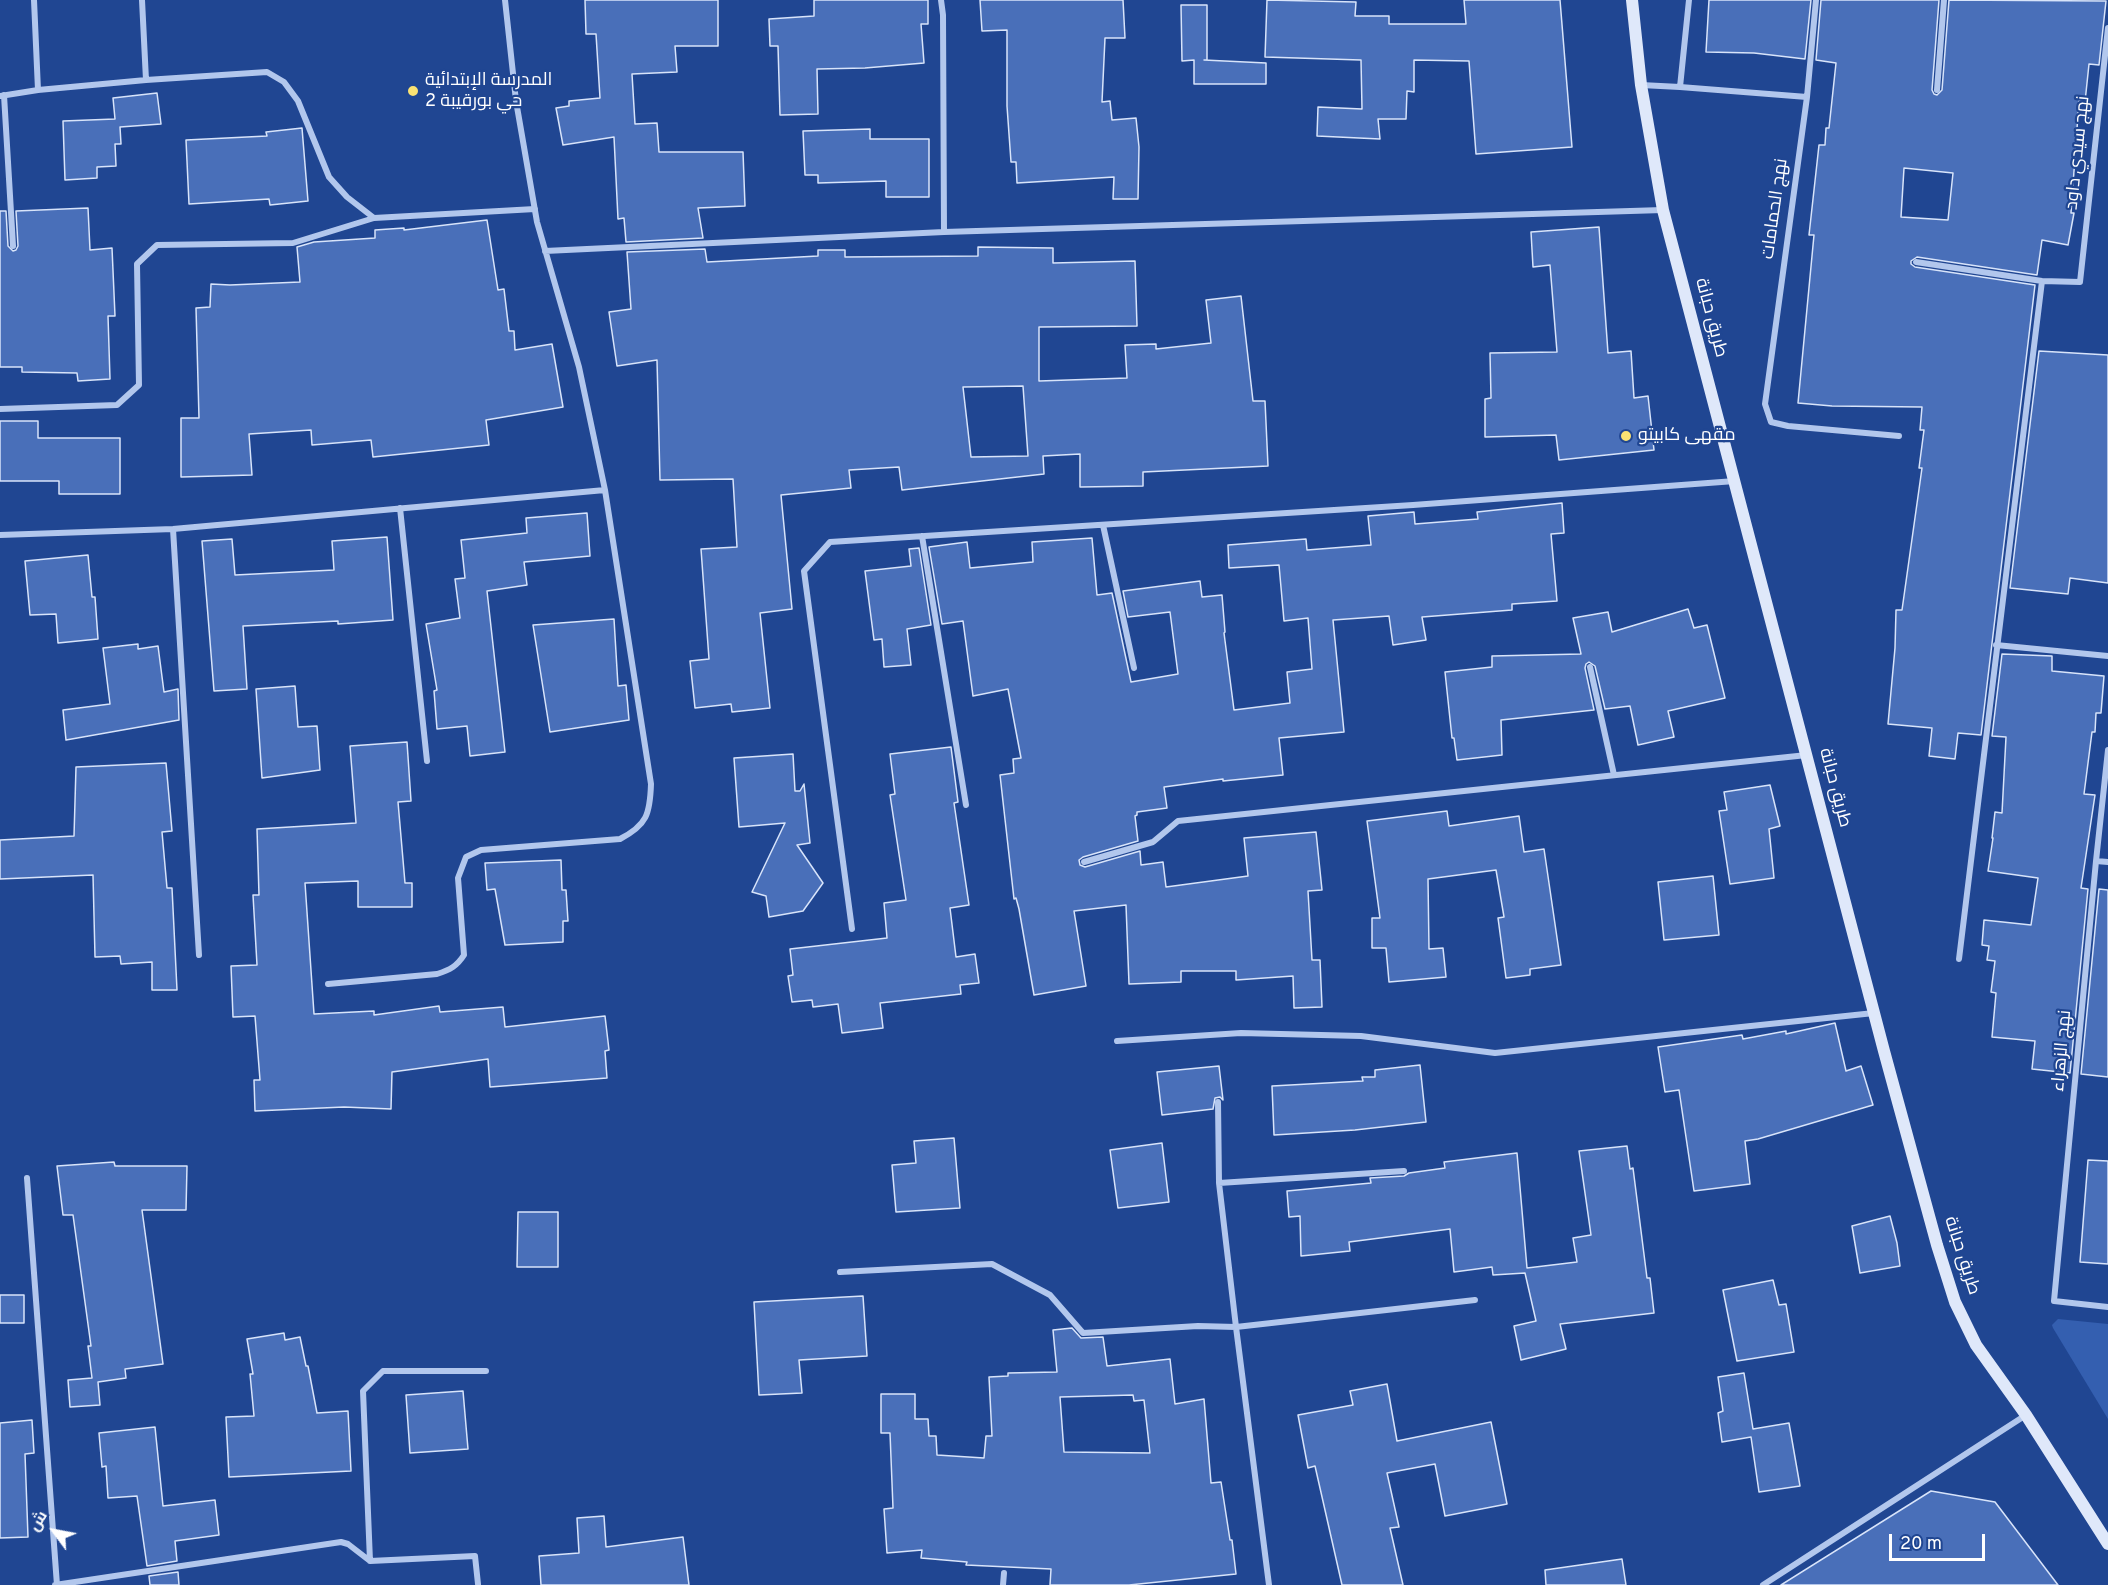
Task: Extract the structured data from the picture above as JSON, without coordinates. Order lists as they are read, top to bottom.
{
  "streets": {
    "street": [
      "نهج سيدي داود",
      "نهج الحمامات",
      "طريق حبانة",
      "نهج الزهراء"
    ]
  },
  "places": ["المدرسة الإبتدائية حي بورقيبة 2", "مقهى كابيتو"],
  "scale_bar": "20 m",
  "north": "top left"
}
